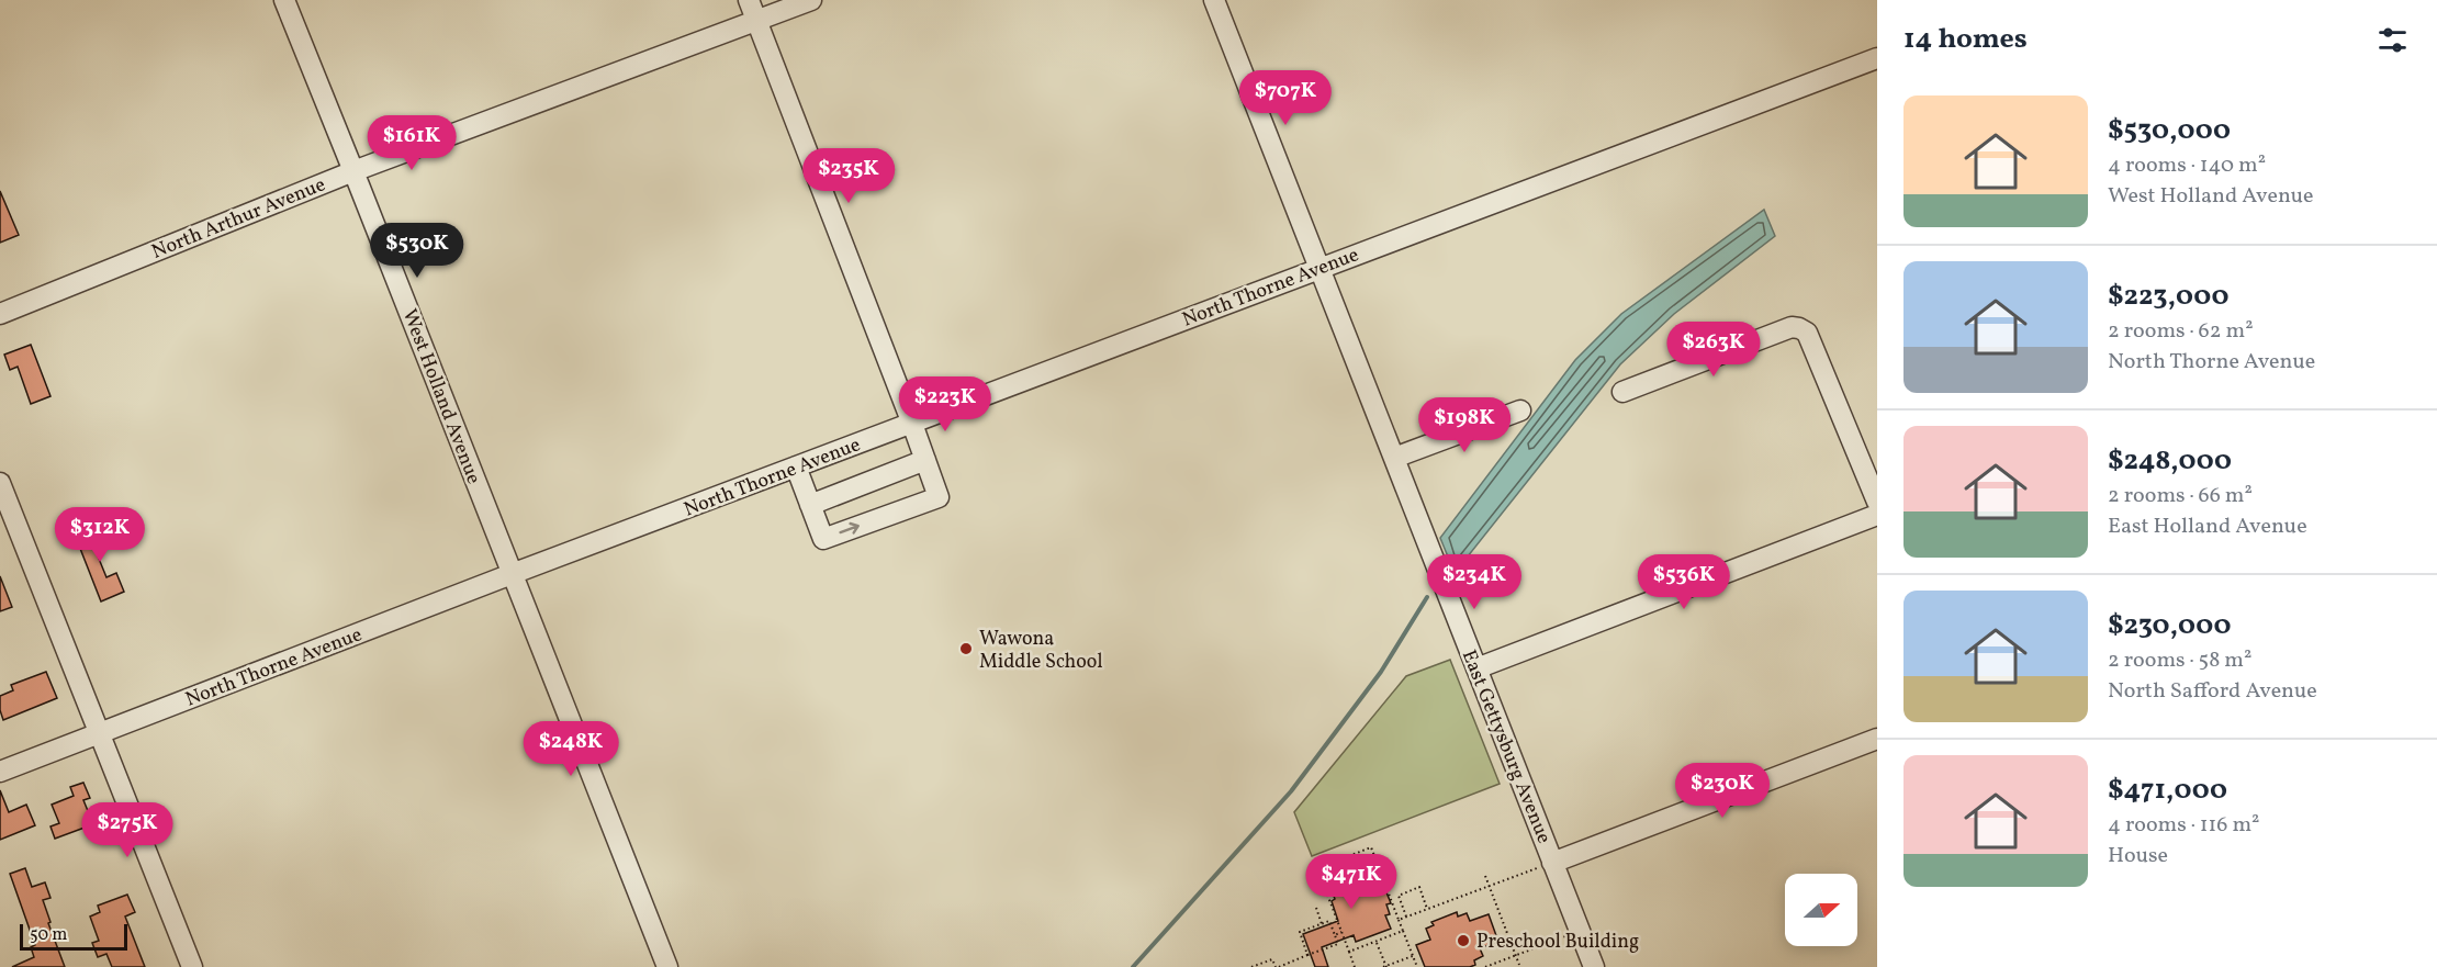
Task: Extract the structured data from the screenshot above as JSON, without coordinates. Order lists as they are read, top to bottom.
{
  "streets": {
    "street": [
      "North Arthur Avenue",
      "North Thorne Avenue",
      "West Holland Avenue",
      "East Gettysburg Avenue"
    ]
  },
  "crossings": [
    ["North Arthur Avenue", "West Holland Avenue"],
    ["North Thorne Avenue", "West Holland Avenue"],
    ["North Thorne Avenue", "East Gettysburg Avenue"]
  ],
  "places": ["Wawona Middle School", "Preschool Building"],
  "scale_bar": "50 m",
  "north": "right",
  "page": {
    "heading": "14 homes",
    "price": [
      "$707K",
      "$161K",
      "$235K",
      "$530K",
      "$263K",
      "$223K",
      "$198K",
      "$312K",
      "$234K",
      "$536K",
      "$248K",
      "$230K",
      "$275K",
      "$471K"
    ],
    "list": [
      {
        "name": "$530,000",
        "note": "4 rooms · 140 m² · West Holland Avenue"
      },
      {
        "name": "$223,000",
        "note": "2 rooms · 62 m² · North Thorne Avenue"
      },
      {
        "name": "$248,000",
        "note": "2 rooms · 66 m² · East Holland Avenue"
      },
      {
        "name": "$230,000",
        "note": "2 rooms · 58 m² · North Safford Avenue"
      },
      {
        "name": "$471,000",
        "note": "4 rooms · 116 m² · House"
      }
    ],
    "scale": "50 m"
  }
}
